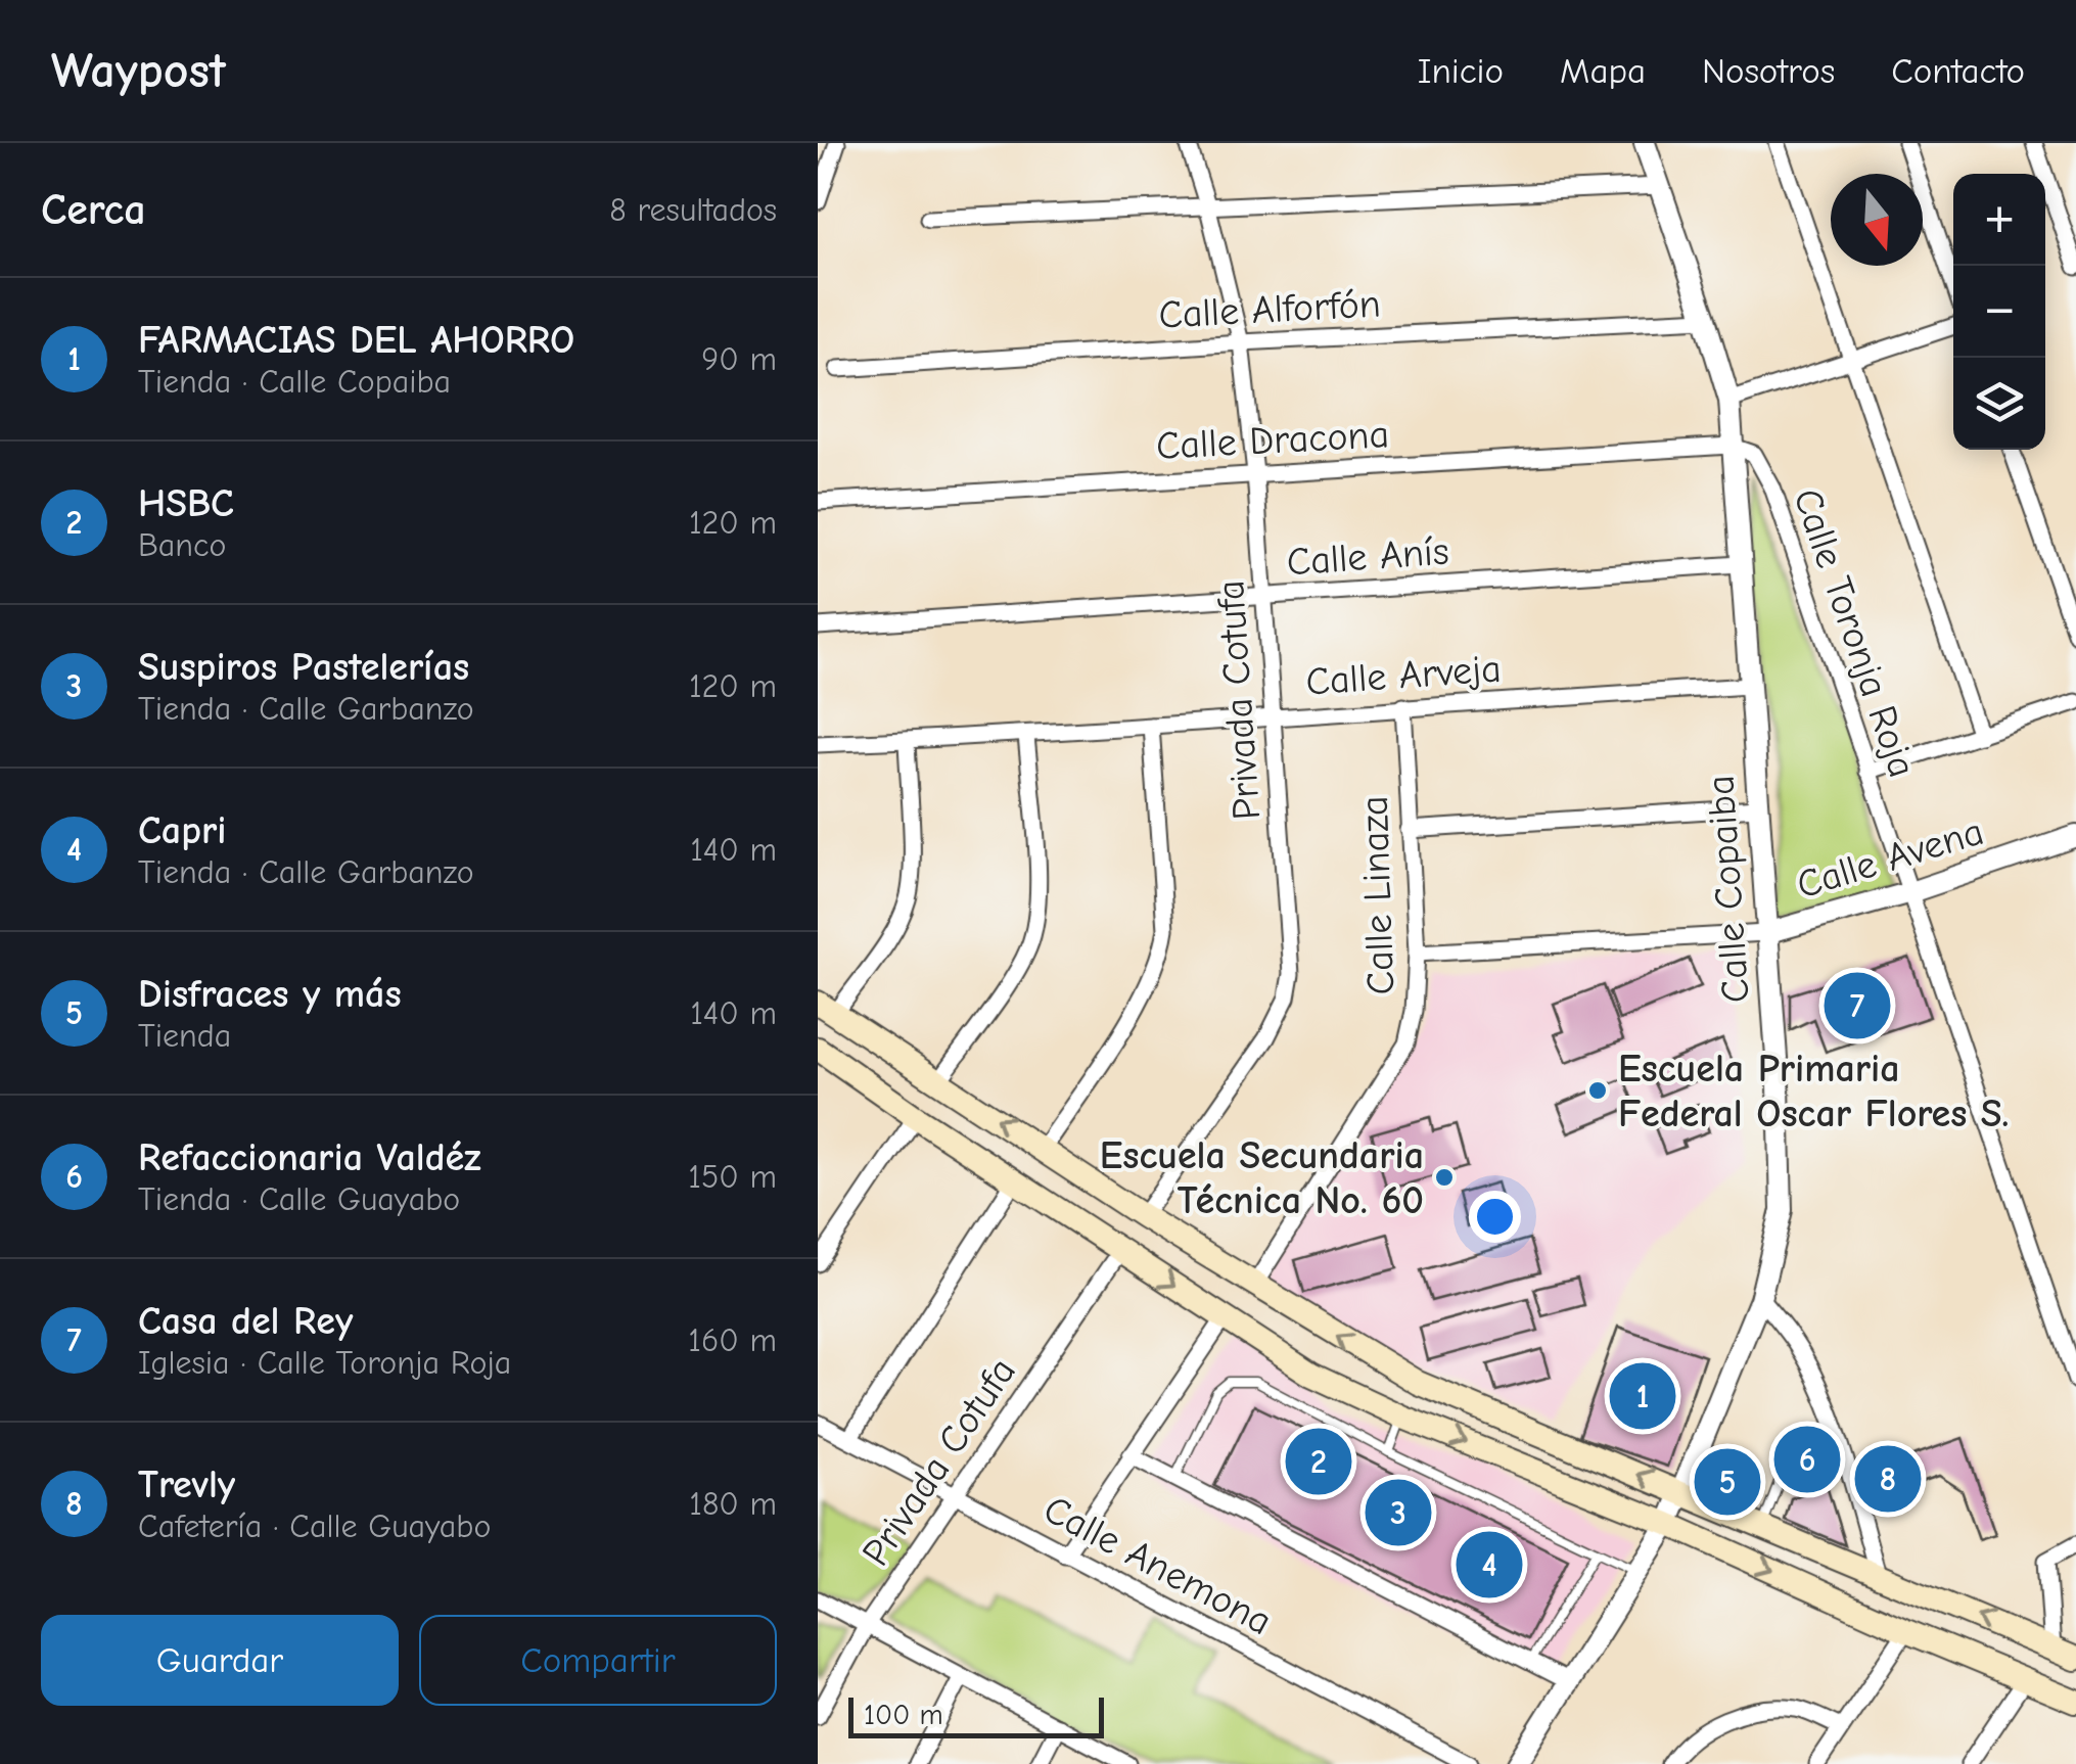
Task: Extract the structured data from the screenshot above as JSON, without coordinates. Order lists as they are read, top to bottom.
{
  "streets": {
    "street": [
      "Calle Alforfón",
      "Calle Dracona",
      "Calle Anís",
      "Calle Toronja Roja",
      "Calle Arveja",
      "Privada Cotufa",
      "Calle Avena",
      "Calle Copaiba",
      "Calle Linaza",
      "Calle Anemona"
    ]
  },
  "crossings": [
    ["Calle Alforfón", "Privada Cotufa"],
    ["Calle Alforfón", "Calle Copaiba"],
    ["Calle Dracona", "Calle Toronja Roja"],
    ["Calle Dracona", "Privada Cotufa"],
    ["Calle Dracona", "Calle Copaiba"],
    ["Calle Anís", "Privada Cotufa"],
    ["Calle Anís", "Calle Copaiba"],
    ["Calle Toronja Roja", "Calle Avena"],
    ["Calle Toronja Roja", "Calle Copaiba"],
    ["Calle Arveja", "Privada Cotufa"],
    ["Calle Arveja", "Calle Copaiba"],
    ["Calle Arveja", "Calle Linaza"],
    ["Privada Cotufa", "Calle Anemona"],
    ["Calle Avena", "Calle Copaiba"],
    ["Calle Avena", "Calle Linaza"]
  ],
  "places": ["Escuela Primaria Federal Oscar Flores S.", "Escuela Secundaria Técnica No. 60"],
  "scale_bar": "100 m",
  "north": "bottom",
  "page": {
    "header": "Waypost",
    "nav": [
      "Inicio",
      "Mapa",
      "Nosotros",
      "Contacto"
    ],
    "heading": ["Cerca", "8 resultados"],
    "map_buttons": ["+", "−"],
    "list": [
      {
        "mark": "1",
        "name": "FARMACIAS DEL AHORRO",
        "note": "Tienda · Calle Copaiba",
        "value": "90 m"
      },
      {
        "mark": "2",
        "name": "HSBC",
        "note": "Banco",
        "value": "120 m"
      },
      {
        "mark": "3",
        "name": "Suspiros Pastelerías",
        "note": "Tienda · Calle Garbanzo",
        "value": "120 m"
      },
      {
        "mark": "4",
        "name": "Capri",
        "note": "Tienda · Calle Garbanzo",
        "value": "140 m"
      },
      {
        "mark": "5",
        "name": "Disfraces y más",
        "note": "Tienda",
        "value": "140 m"
      },
      {
        "mark": "6",
        "name": "Refaccionaria Valdéz",
        "note": "Tienda · Calle Guayabo",
        "value": "150 m"
      },
      {
        "mark": "7",
        "name": "Casa del Rey",
        "note": "Iglesia · Calle Toronja Roja",
        "value": "160 m"
      },
      {
        "mark": "8",
        "name": "Trevly",
        "note": "Cafetería · Calle Guayabo",
        "value": "180 m"
      }
    ],
    "pins": [
      "7",
      "1",
      "6",
      "2",
      "8",
      "5",
      "3",
      "4"
    ],
    "buttons": ["Guardar", "Compartir"],
    "scale": "100 m"
  }
}
